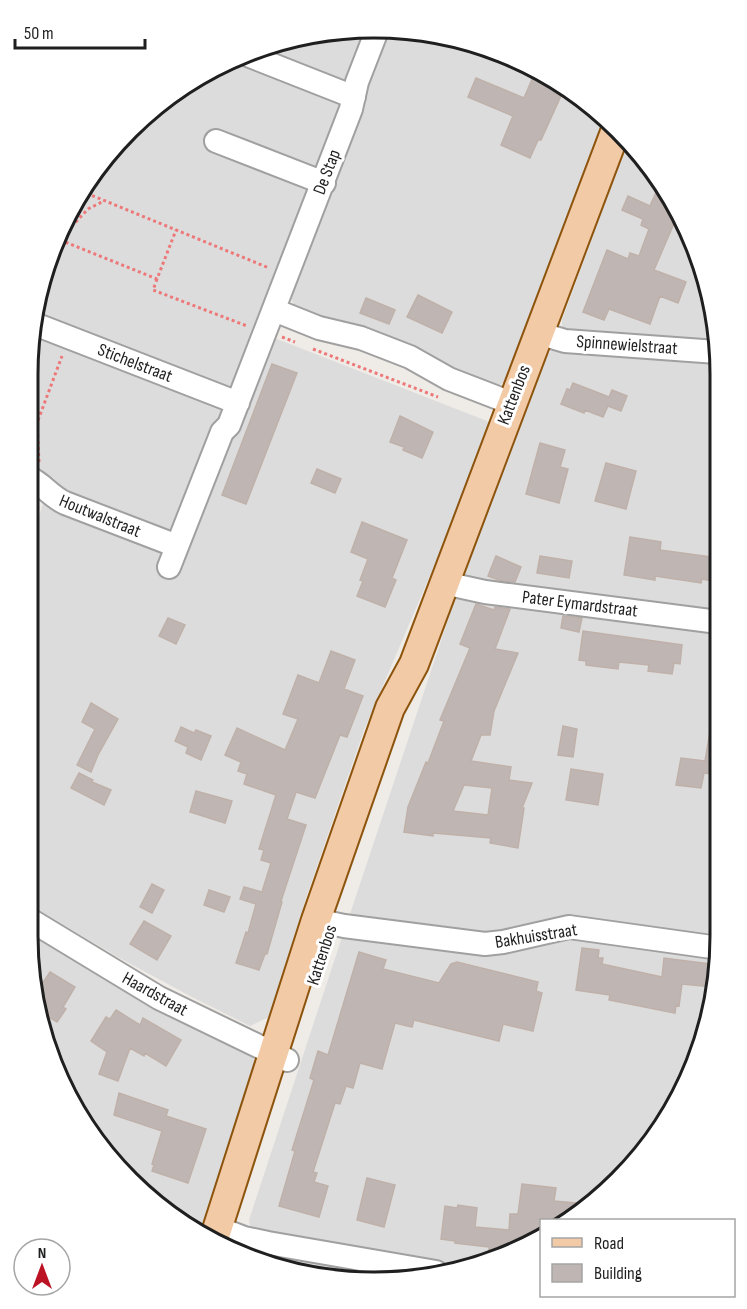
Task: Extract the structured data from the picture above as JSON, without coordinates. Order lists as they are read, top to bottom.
{
  "streets": {
    "main road": ["Kattenbos"],
    "street": [
      "De Stap",
      "Spinnewielstraat",
      "Stichelstraat",
      "Houtwalstraat",
      "Pater Eymardstraat",
      "Bakhuisstraat",
      "Haardstraat"
    ]
  },
  "crossings": [
    ["De Stap", "Stichelstraat"],
    ["De Stap", "Houtwalstraat"],
    ["Spinnewielstraat", "Kattenbos"],
    ["Kattenbos", "Pater Eymardstraat"],
    ["Kattenbos", "Bakhuisstraat"],
    ["Kattenbos", "Haardstraat"]
  ],
  "legend": ["Road", "Building"],
  "scale_bar": "50 m",
  "north": "top"
}
